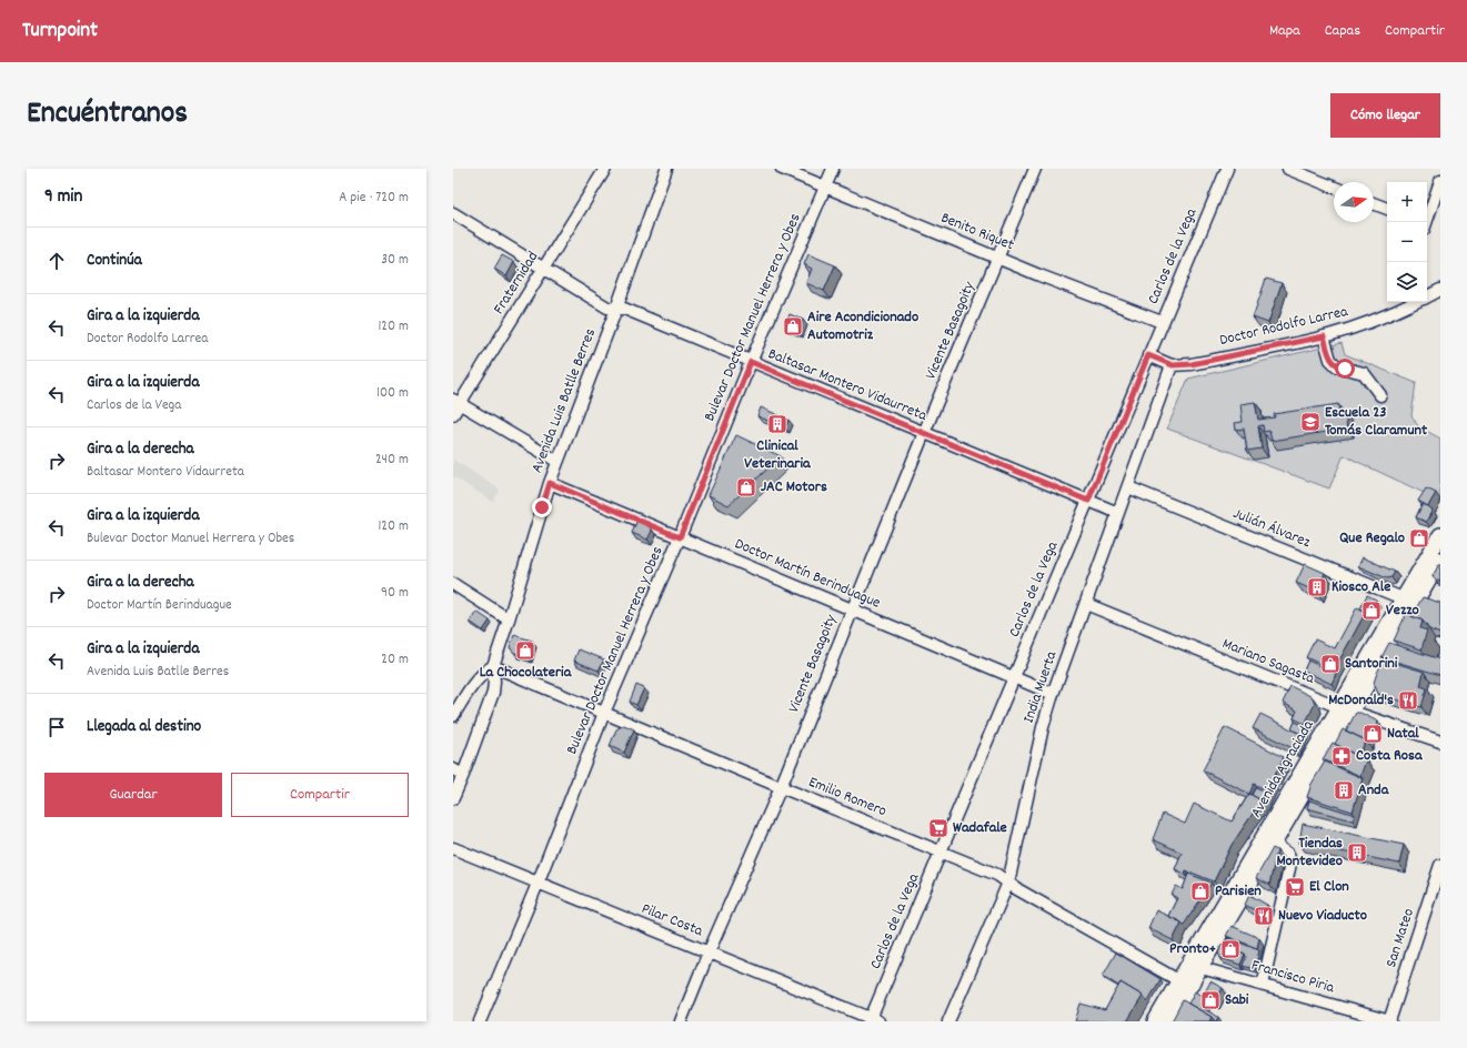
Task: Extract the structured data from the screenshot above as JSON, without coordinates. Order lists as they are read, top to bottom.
{
  "streets": {
    "main road": ["Avenida Agraciada"],
    "street": [
      "Benito Riquet",
      "Carlos de la Vega",
      "Fraternidad",
      "Bulevar Doctor Manuel Herrera y Obes",
      "Doctor Rodolfo Larrea",
      "Vicente Basagoity",
      "Baltasar Montero Vidaurreta",
      "Avenida Luis Batlle Berres",
      "Julián Álvarez",
      "Doctor Martín Berinduague",
      "Mariano Sagasta",
      "India Muerta",
      "Emilio Romero",
      "Pilar Costa",
      "San Mateo",
      "Francisco Piria"
    ]
  },
  "crossings": [
    ["Benito Riquet", "Carlos de la Vega"],
    ["Benito Riquet", "Bulevar Doctor Manuel Herrera y Obes"],
    ["Benito Riquet", "Vicente Basagoity"],
    ["Carlos de la Vega", "Doctor Rodolfo Larrea"],
    ["Carlos de la Vega", "Baltasar Montero Vidaurreta"],
    ["Carlos de la Vega", "Doctor Martín Berinduague"],
    ["Carlos de la Vega", "Emilio Romero"],
    ["Carlos de la Vega", "Pilar Costa"],
    ["Fraternidad", "Baltasar Montero Vidaurreta"],
    ["Bulevar Doctor Manuel Herrera y Obes", "Baltasar Montero Vidaurreta"],
    ["Bulevar Doctor Manuel Herrera y Obes", "Doctor Martín Berinduague"],
    ["Bulevar Doctor Manuel Herrera y Obes", "Emilio Romero"],
    ["Bulevar Doctor Manuel Herrera y Obes", "Pilar Costa"],
    ["Doctor Rodolfo Larrea", "India Muerta"],
    ["Vicente Basagoity", "Baltasar Montero Vidaurreta"],
    ["Vicente Basagoity", "Doctor Martín Berinduague"],
    ["Vicente Basagoity", "Emilio Romero"],
    ["Vicente Basagoity", "Pilar Costa"],
    ["Baltasar Montero Vidaurreta", "Avenida Luis Batlle Berres"],
    ["Baltasar Montero Vidaurreta", "India Muerta"],
    ["Avenida Luis Batlle Berres", "Doctor Martín Berinduague"],
    ["Avenida Luis Batlle Berres", "Emilio Romero"],
    ["Julián Álvarez", "India Muerta"],
    ["Julián Álvarez", "Avenida Agraciada"],
    ["Doctor Martín Berinduague", "India Muerta"],
    ["Mariano Sagasta", "India Muerta"],
    ["Mariano Sagasta", "Avenida Agraciada"],
    ["India Muerta", "Emilio Romero"],
    ["Avenida Agraciada", "Emilio Romero"],
    ["Avenida Agraciada", "Francisco Piria"],
    ["San Mateo", "Francisco Piria"]
  ],
  "places": {
    "shop": [
      "Aire Acondicionado Automotriz",
      "JAC Motors",
      "Que Regalo",
      "Vezzo",
      "La Chocolateria",
      "Santorini",
      "Natal",
      "Parisien",
      "Pronto+",
      "Sabi"
    ],
    "school or university": ["Escuela 23 Tomás Claramunt"],
    "building": [
      "Clinical Veterinaria",
      "Kiosco Ale",
      "Anda",
      "Tiendas Montevideo"
    ],
    "restaurant": ["McDonald's", "Nuevo Viaducto"],
    "pharmacy": ["Costa Rosa"],
    "supermarket": ["Wadafale", "El Clon"]
  },
  "north": "right",
  "page": {
    "header": "Turnpoint",
    "nav": ["Mapa", "Capas", "Compartir"],
    "title": "Encuéntranos",
    "buttons": [
      "Cómo llegar",
      ["Guardar", "Compartir"]
    ],
    "heading": ["9 min", "A pie · 720 m"],
    "map_buttons": ["+", "−"],
    "list": [
      ["Continúa", "30 m"],
      ["Gira a la izquierda", "Doctor Rodolfo Larrea", "120 m"],
      ["Gira a la izquierda", "Carlos de la Vega", "100 m"],
      ["Gira a la derecha", "Baltasar Montero Vidaurreta", "240 m"],
      ["Gira a la izquierda", "Bulevar Doctor Manuel Herrera y Obes", "120 m"],
      ["Gira a la derecha", "Doctor Martín Berinduague", "90 m"],
      ["Gira a la izquierda", "Avenida Luis Batlle Berres", "20 m"],
      "Llegada al destino"
    ]
  }
}
